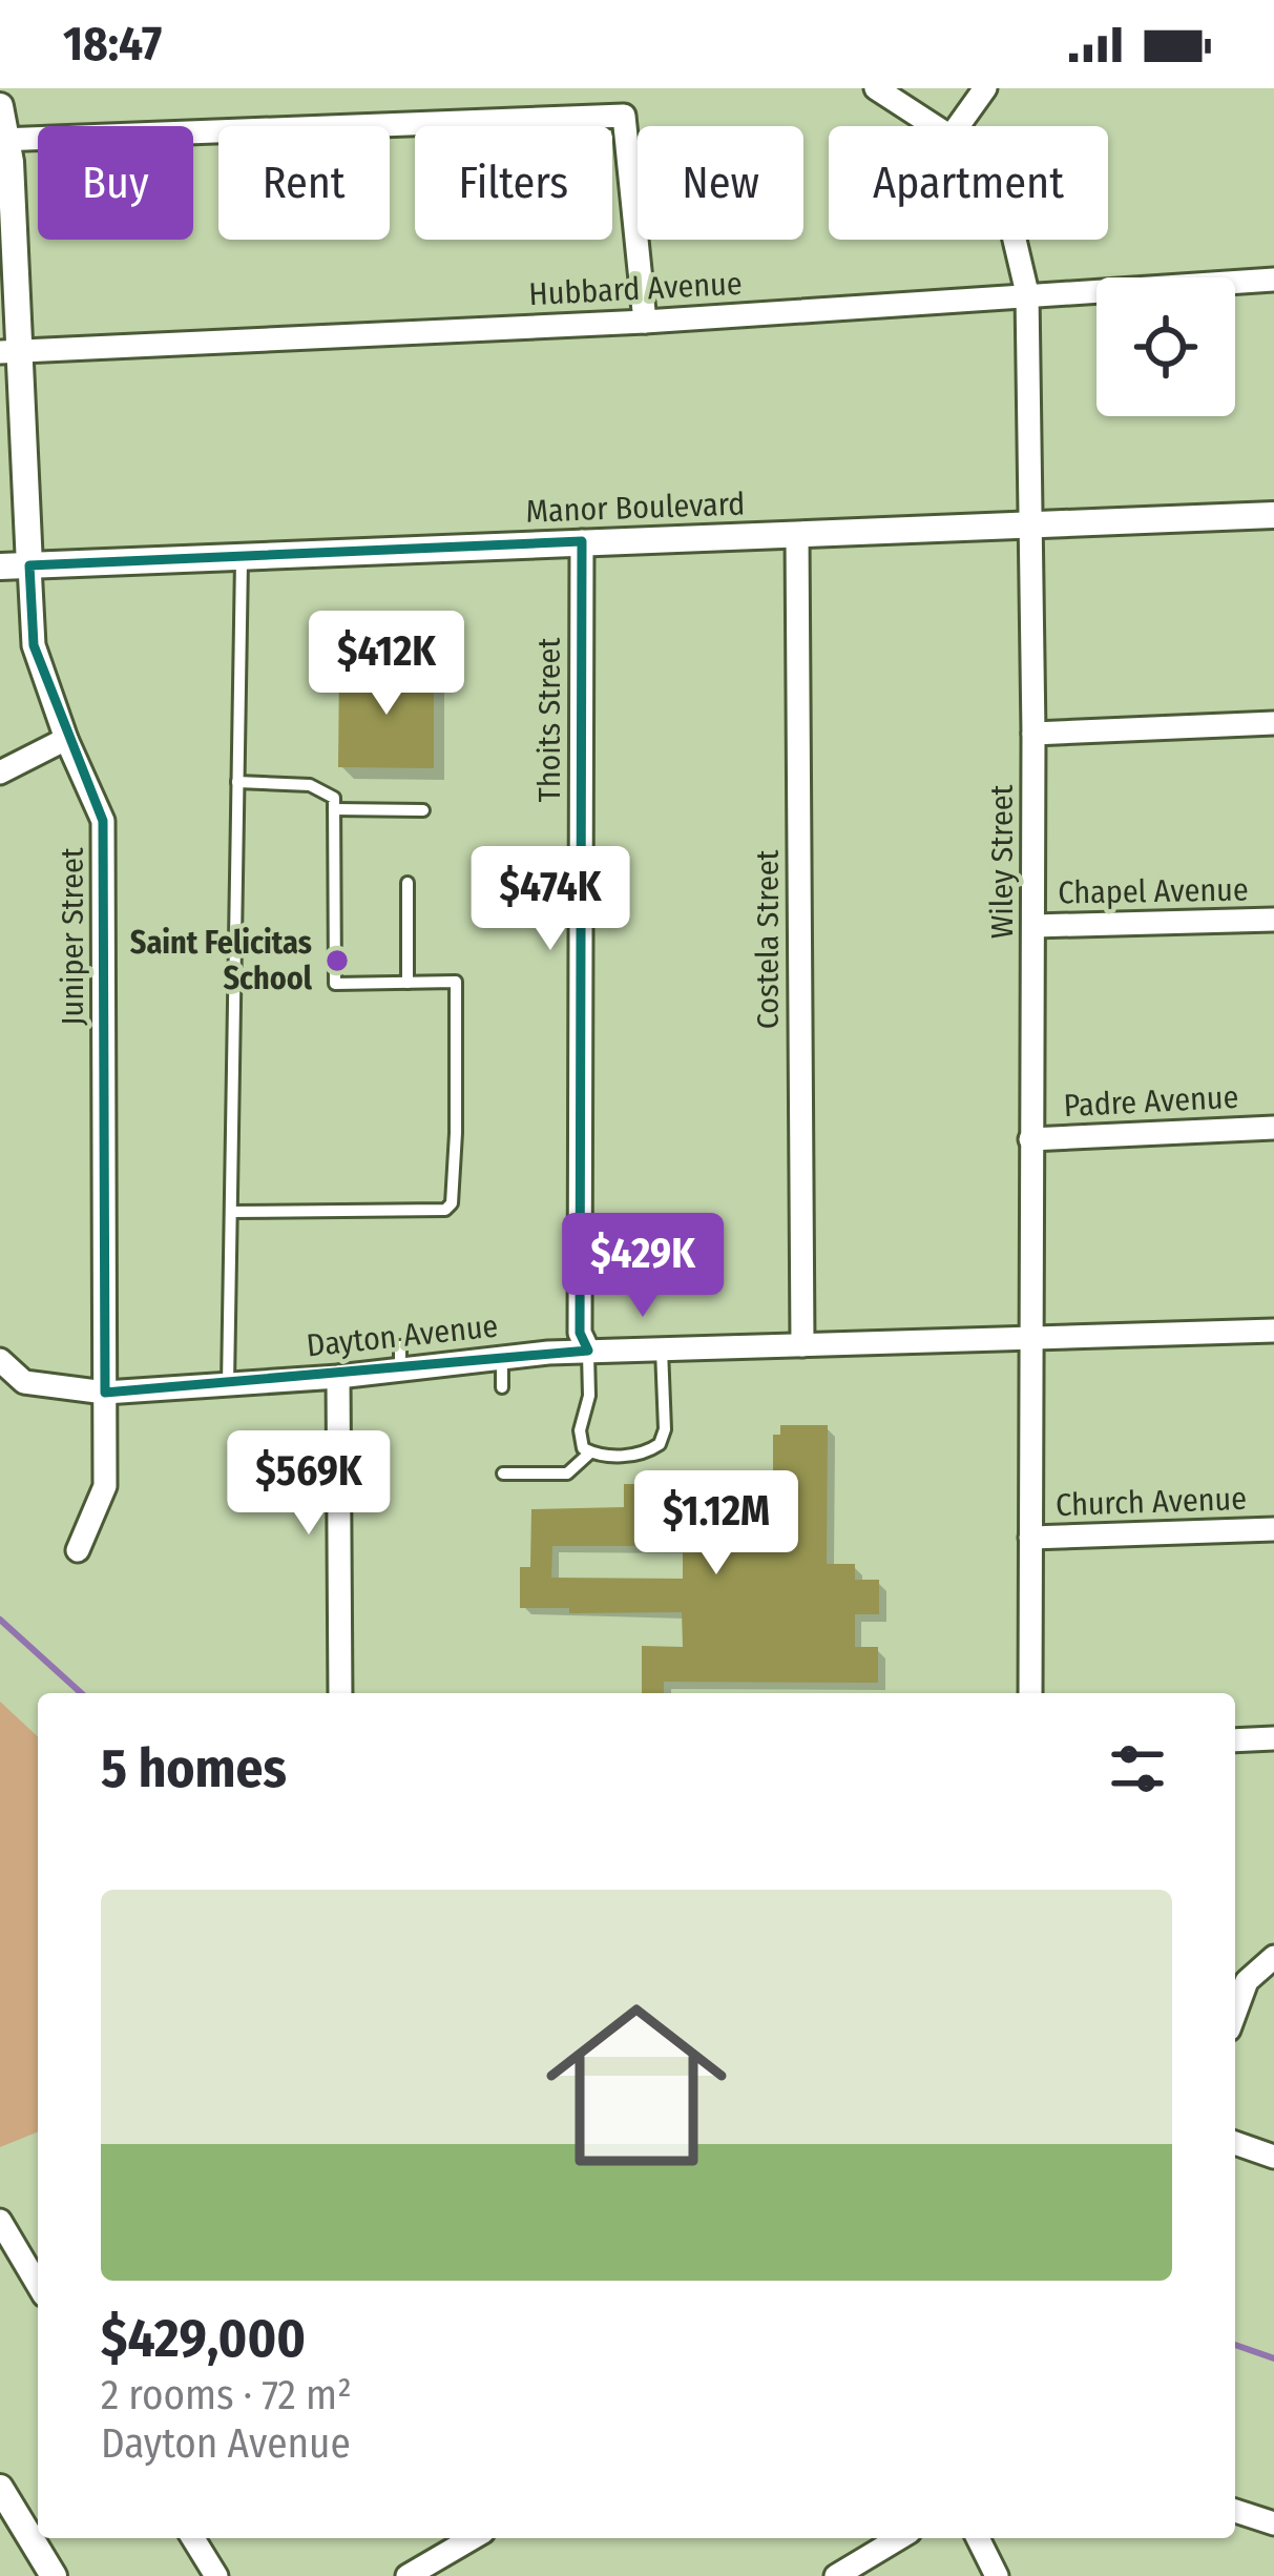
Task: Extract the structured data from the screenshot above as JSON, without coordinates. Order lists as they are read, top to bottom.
{
  "streets": {
    "street": [
      "Hubbard Avenue",
      "Manor Boulevard",
      "Thoits Street",
      "Wiley Street",
      "Chapel Avenue",
      "Juniper Street",
      "Costela Street",
      "Padre Avenue",
      "Dayton Avenue",
      "Church Avenue"
    ]
  },
  "crossings": [
    ["Hubbard Avenue", "Wiley Street"],
    ["Hubbard Avenue", "Juniper Street"],
    ["Manor Boulevard", "Thoits Street"],
    ["Manor Boulevard", "Wiley Street"],
    ["Manor Boulevard", "Juniper Street"],
    ["Manor Boulevard", "Costela Street"],
    ["Thoits Street", "Dayton Avenue"],
    ["Wiley Street", "Chapel Avenue"],
    ["Wiley Street", "Padre Avenue"],
    ["Wiley Street", "Dayton Avenue"],
    ["Wiley Street", "Church Avenue"],
    ["Juniper Street", "Dayton Avenue"],
    ["Costela Street", "Dayton Avenue"]
  ],
  "places": ["Saint Felicitas School"],
  "page": {
    "status": "18:47",
    "chip": [
      "Buy",
      "Rent",
      "Filters",
      "New",
      "Apartment"
    ],
    "price": [
      "$412K",
      "$474K",
      "$429K",
      "$569K",
      "$1.12M"
    ],
    "heading": "5 homes",
    "list": [
      {
        "name": "$429,000",
        "note": "2 rooms · 72 m² · Dayton Avenue"
      }
    ]
  }
}
